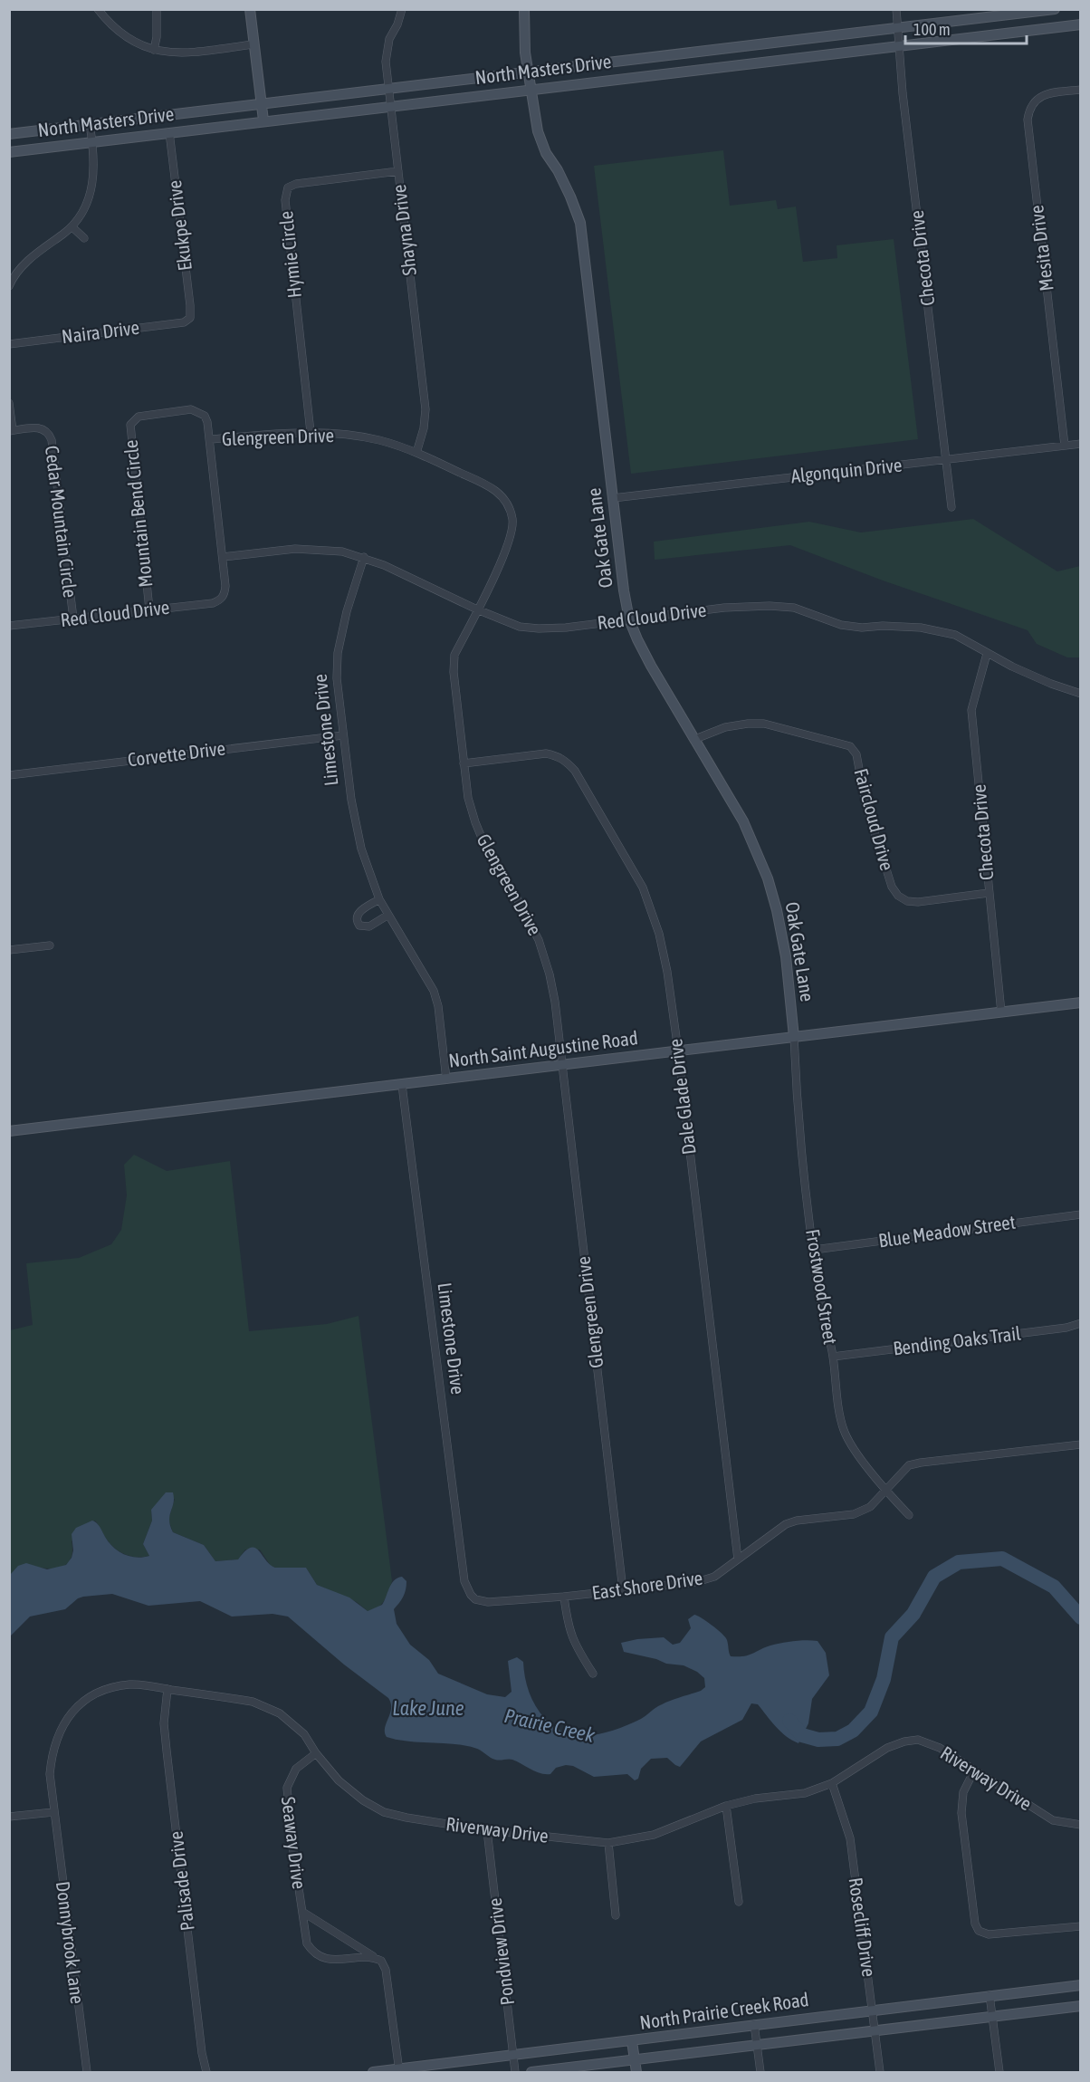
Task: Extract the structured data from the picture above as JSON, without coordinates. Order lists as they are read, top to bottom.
{
  "streets": {
    "main road": [
      "North Masters Drive",
      "Oak Gate Lane",
      "North Saint Augustine Road",
      "North Prairie Creek Road"
    ],
    "street": [
      "Ekukpe Drive",
      "Shayna Drive",
      "Mesita Drive",
      "Hymie Circle",
      "Checota Drive",
      "Naira Drive",
      "Glengreen Drive",
      "Algonquin Drive",
      "Mountain Bend Circle",
      "Cedar Mountain Circle",
      "Red Cloud Drive",
      "Limestone Drive",
      "Corvette Drive",
      "Faircloud Drive",
      "Dale Glade Drive",
      "Blue Meadow Street",
      "Frostwood Street",
      "Bending Oaks Trail",
      "East Shore Drive",
      "Riverway Drive",
      "Seaway Drive",
      "Palisade Drive",
      "Rosecliff Drive",
      "Donnybrook Lane",
      "Pondview Drive"
    ]
  },
  "crossings": [
    ["North Masters Drive", "Ekukpe Drive"],
    ["North Masters Drive", "Shayna Drive"],
    ["North Masters Drive", "Checota Drive"],
    ["North Masters Drive", "Oak Gate Lane"],
    ["Ekukpe Drive", "Naira Drive"],
    ["Shayna Drive", "Hymie Circle"],
    ["Shayna Drive", "Glengreen Drive"],
    ["Mesita Drive", "Algonquin Drive"],
    ["Hymie Circle", "Glengreen Drive"],
    ["Checota Drive", "Algonquin Drive"],
    ["Checota Drive", "Red Cloud Drive"],
    ["Checota Drive", "Faircloud Drive"],
    ["Checota Drive", "North Saint Augustine Road"],
    ["Glengreen Drive", "Mountain Bend Circle"],
    ["Glengreen Drive", "Red Cloud Drive"],
    ["Glengreen Drive", "North Saint Augustine Road"],
    ["Glengreen Drive", "Dale Glade Drive"],
    ["Glengreen Drive", "East Shore Drive"],
    ["Algonquin Drive", "Oak Gate Lane"],
    ["Mountain Bend Circle", "Red Cloud Drive"],
    ["Cedar Mountain Circle", "Red Cloud Drive"],
    ["Oak Gate Lane", "Red Cloud Drive"],
    ["Oak Gate Lane", "Faircloud Drive"],
    ["Oak Gate Lane", "North Saint Augustine Road"],
    ["Oak Gate Lane", "Frostwood Street"],
    ["Red Cloud Drive", "Limestone Drive"],
    ["Limestone Drive", "Corvette Drive"],
    ["Limestone Drive", "North Saint Augustine Road"],
    ["Limestone Drive", "East Shore Drive"],
    ["North Saint Augustine Road", "Dale Glade Drive"],
    ["North Saint Augustine Road", "Frostwood Street"],
    ["Dale Glade Drive", "East Shore Drive"],
    ["Blue Meadow Street", "Frostwood Street"],
    ["Frostwood Street", "Bending Oaks Trail"],
    ["Frostwood Street", "East Shore Drive"],
    ["Riverway Drive", "Seaway Drive"],
    ["Riverway Drive", "Palisade Drive"],
    ["Riverway Drive", "Rosecliff Drive"],
    ["Riverway Drive", "Donnybrook Lane"],
    ["Riverway Drive", "Pondview Drive"],
    ["Seaway Drive", "North Prairie Creek Road"],
    ["Rosecliff Drive", "North Prairie Creek Road"],
    ["Pondview Drive", "North Prairie Creek Road"]
  ],
  "water": ["Lake June", "Prairie Creek"],
  "scale_bar": "100 m"
}
